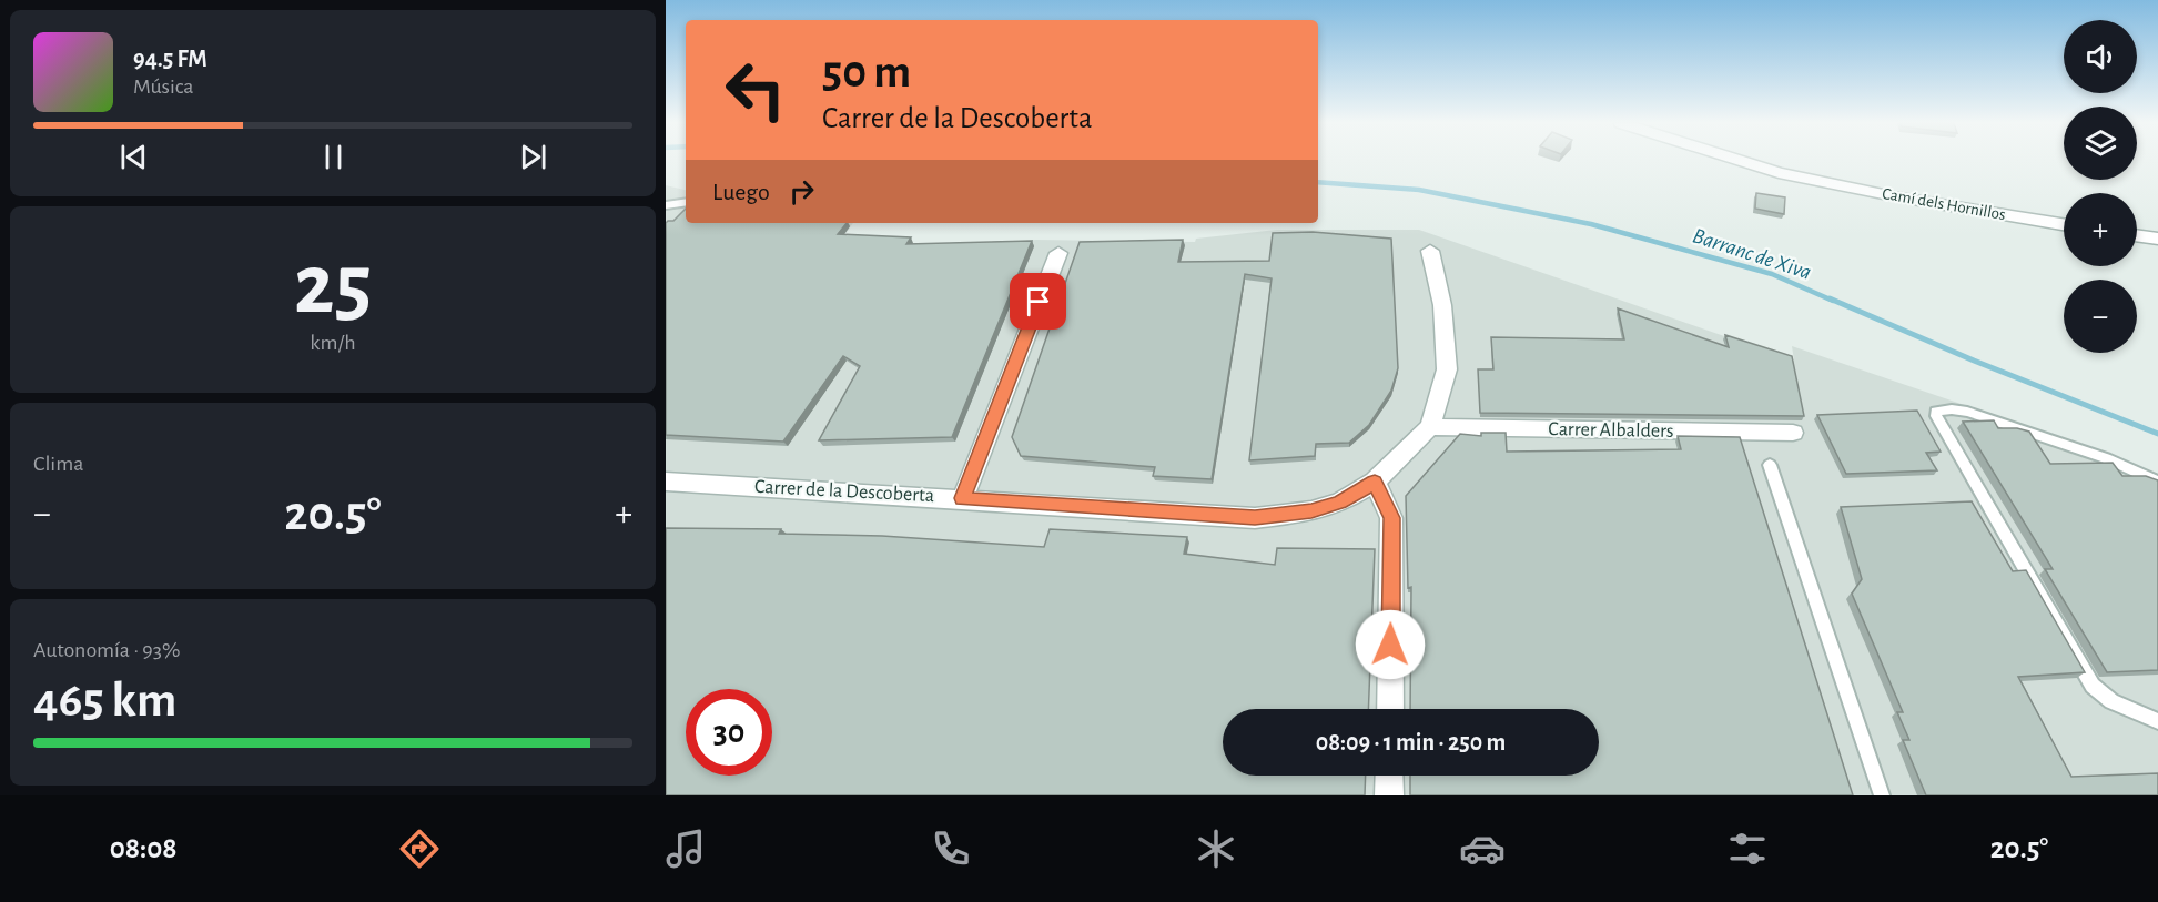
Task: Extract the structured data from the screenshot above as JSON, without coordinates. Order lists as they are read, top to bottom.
{
  "streets": {
    "street": ["Camí dels Hornillos", "Carrer Albalders", "Carrer de la Descoberta"]
  },
  "crossings": [
    ["Carrer Albalders", "Carrer de la Descoberta"]
  ],
  "water": ["Barranc de Xiva"],
  "page": {
    "map_buttons": ["+", "−"],
    "turn": ["50 m", "Carrer de la Descoberta"],
    "song": ["94.5 FM", "Música"],
    "then": "Luego",
    "tile": [
      ["25", "km/h"],
      "Clima",
      ["Autonomía · 93%", "465 km"]
    ],
    "heat": ["−", "20.5°", "+"],
    "limit": "30",
    "trip": "08:09 · 1 min · 250 m",
    "tabs": ["08:08", "20.5°"]
  }
}
